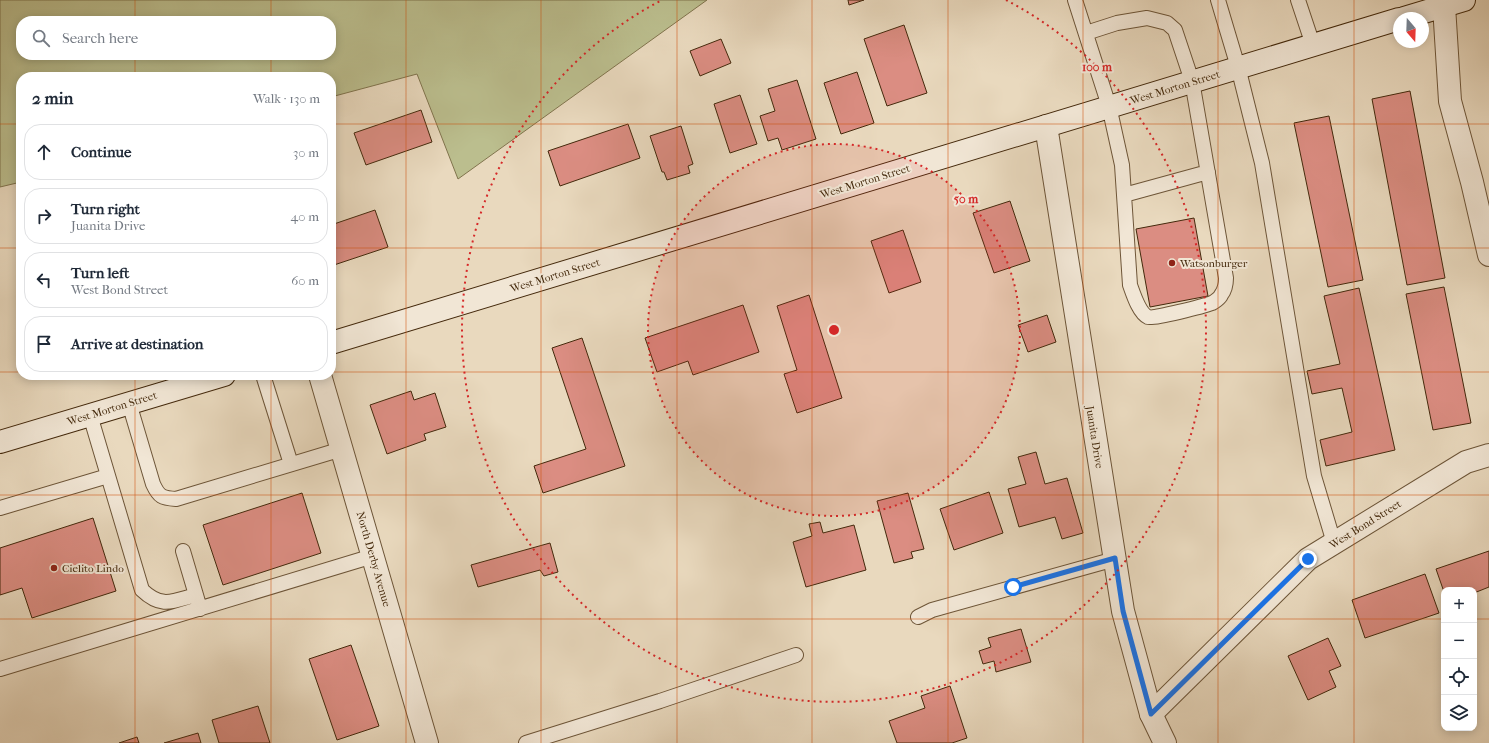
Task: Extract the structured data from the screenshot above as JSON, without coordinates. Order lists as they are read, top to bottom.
{
  "streets": {
    "street": [
      "West Morton Street",
      "Juanita Drive",
      "West Bond Street",
      "North Derby Avenue"
    ]
  },
  "crossings": [
    ["West Morton Street", "Juanita Drive"],
    ["Juanita Drive", "West Bond Street"]
  ],
  "places": ["Watsonburger", "Cielito Lindo"],
  "north": "bottom",
  "page": {
    "search": "Search here",
    "heading": ["2 min", "Walk · 130 m"],
    "list": [
      ["Continue", "30 m"],
      ["Turn right", "Juanita Drive", "40 m"],
      ["Turn left", "West Bond Street", "60 m"],
      "Arrive at destination"
    ],
    "map_buttons": ["+", "−"]
  },
  "rings": ["100 m", "50 m"]
}
